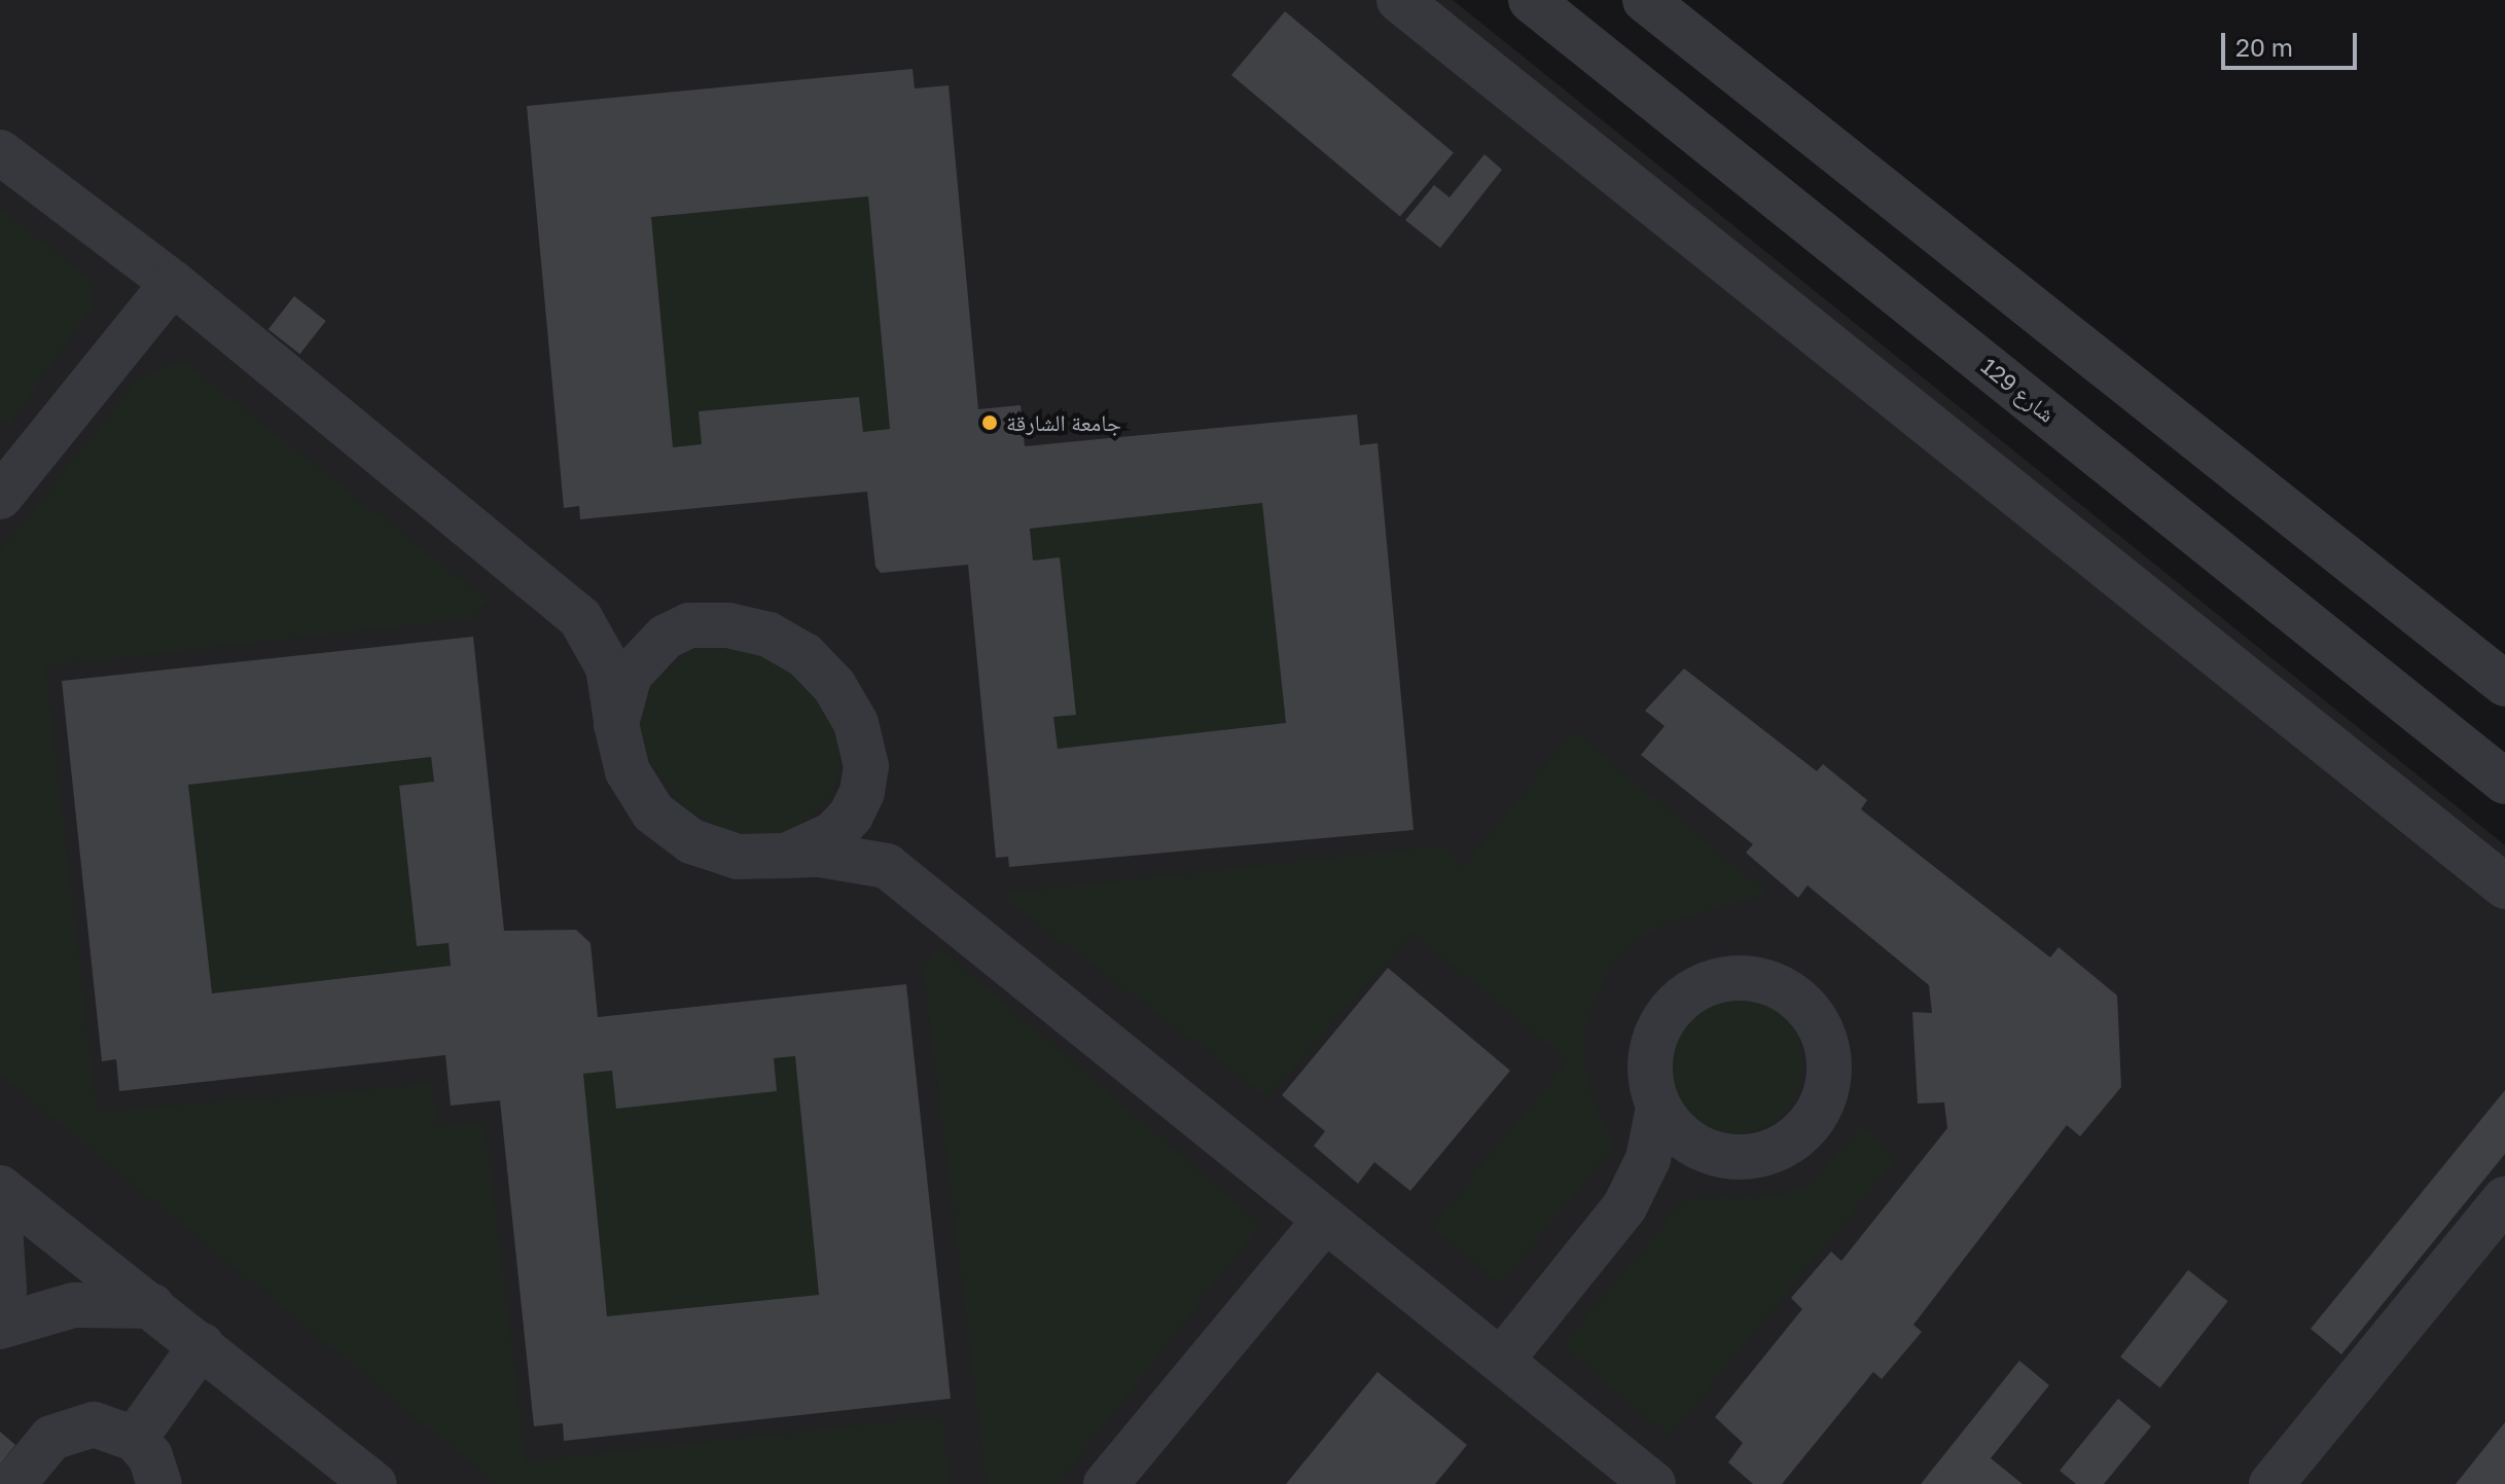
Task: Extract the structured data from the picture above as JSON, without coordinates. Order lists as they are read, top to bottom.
{
  "streets": {
    "street": ["شارع 129"]
  },
  "places": ["جامعة الشارقة"],
  "scale_bar": "20 m"
}
